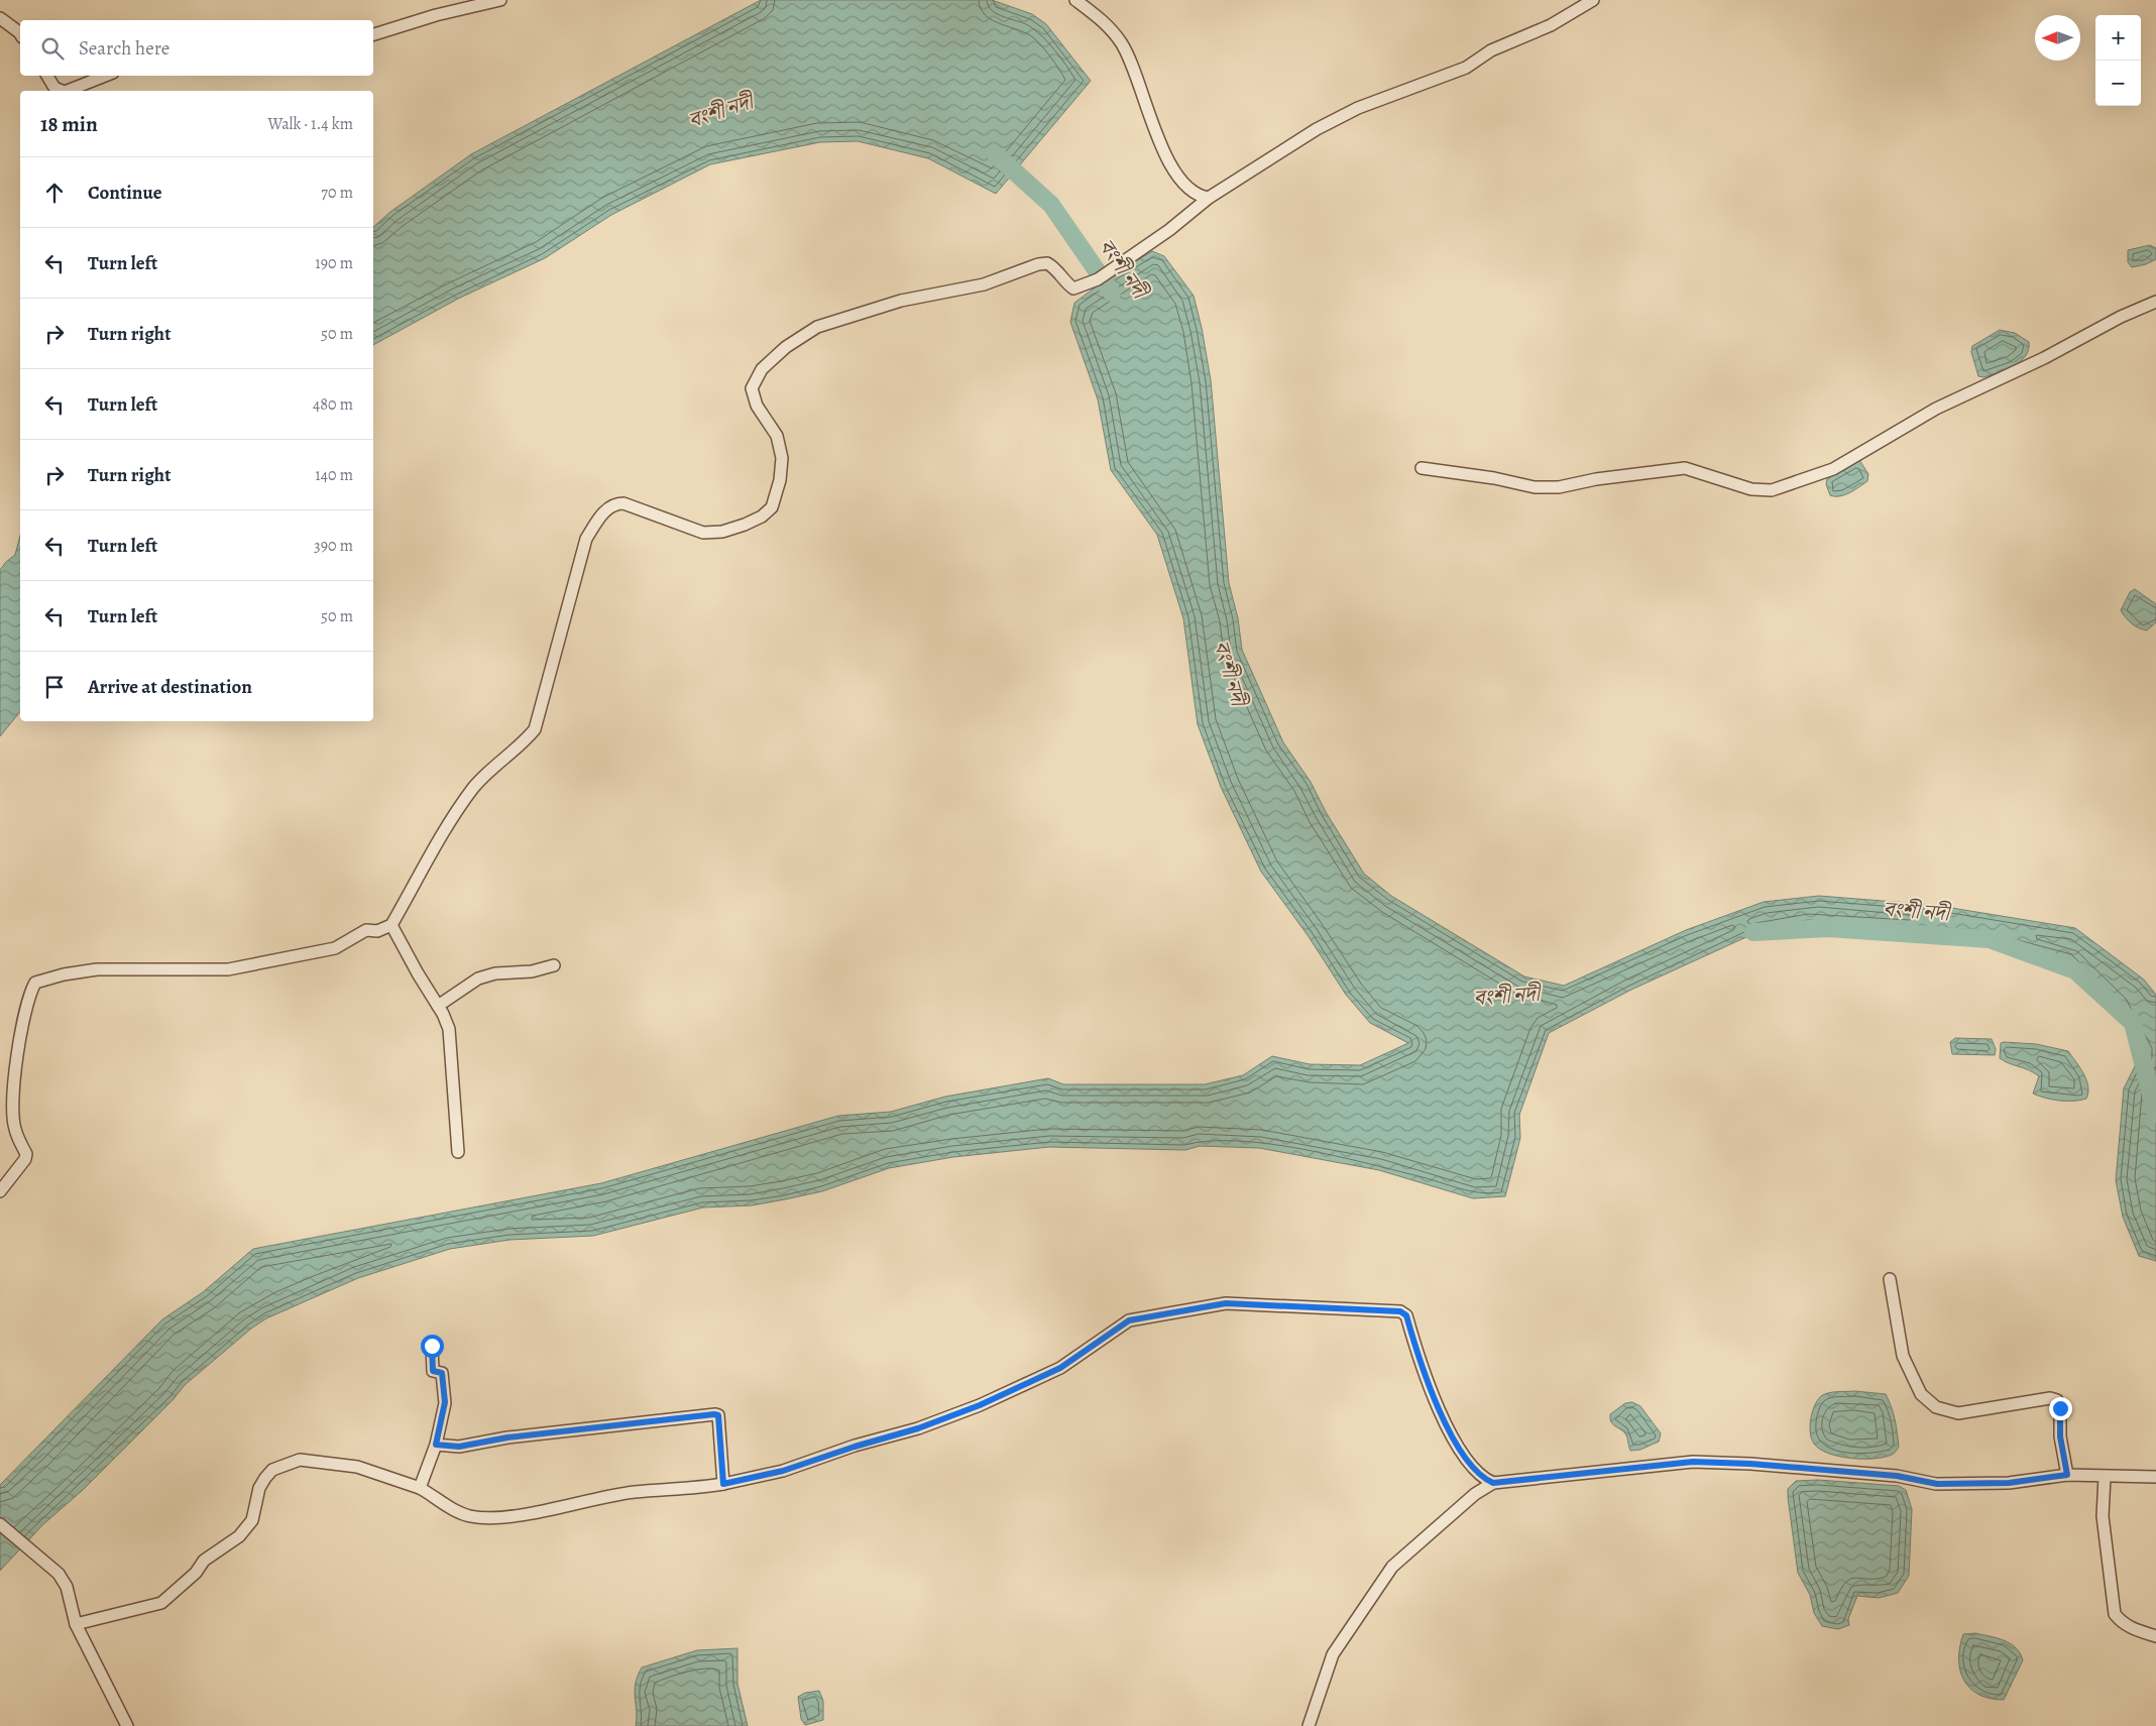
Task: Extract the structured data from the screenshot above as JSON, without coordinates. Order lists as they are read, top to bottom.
{
  "water": ["বংশী নদী"],
  "north": "left",
  "page": {
    "map_buttons": ["+", "−"],
    "search": "Search here",
    "heading": ["18 min", "Walk · 1.4 km"],
    "list": [
      ["Continue", "70 m"],
      ["Turn left", "190 m"],
      ["Turn right", "50 m"],
      ["Turn left", "480 m"],
      ["Turn right", "140 m"],
      ["Turn left", "390 m"],
      ["Turn left", "50 m"],
      "Arrive at destination"
    ]
  }
}
